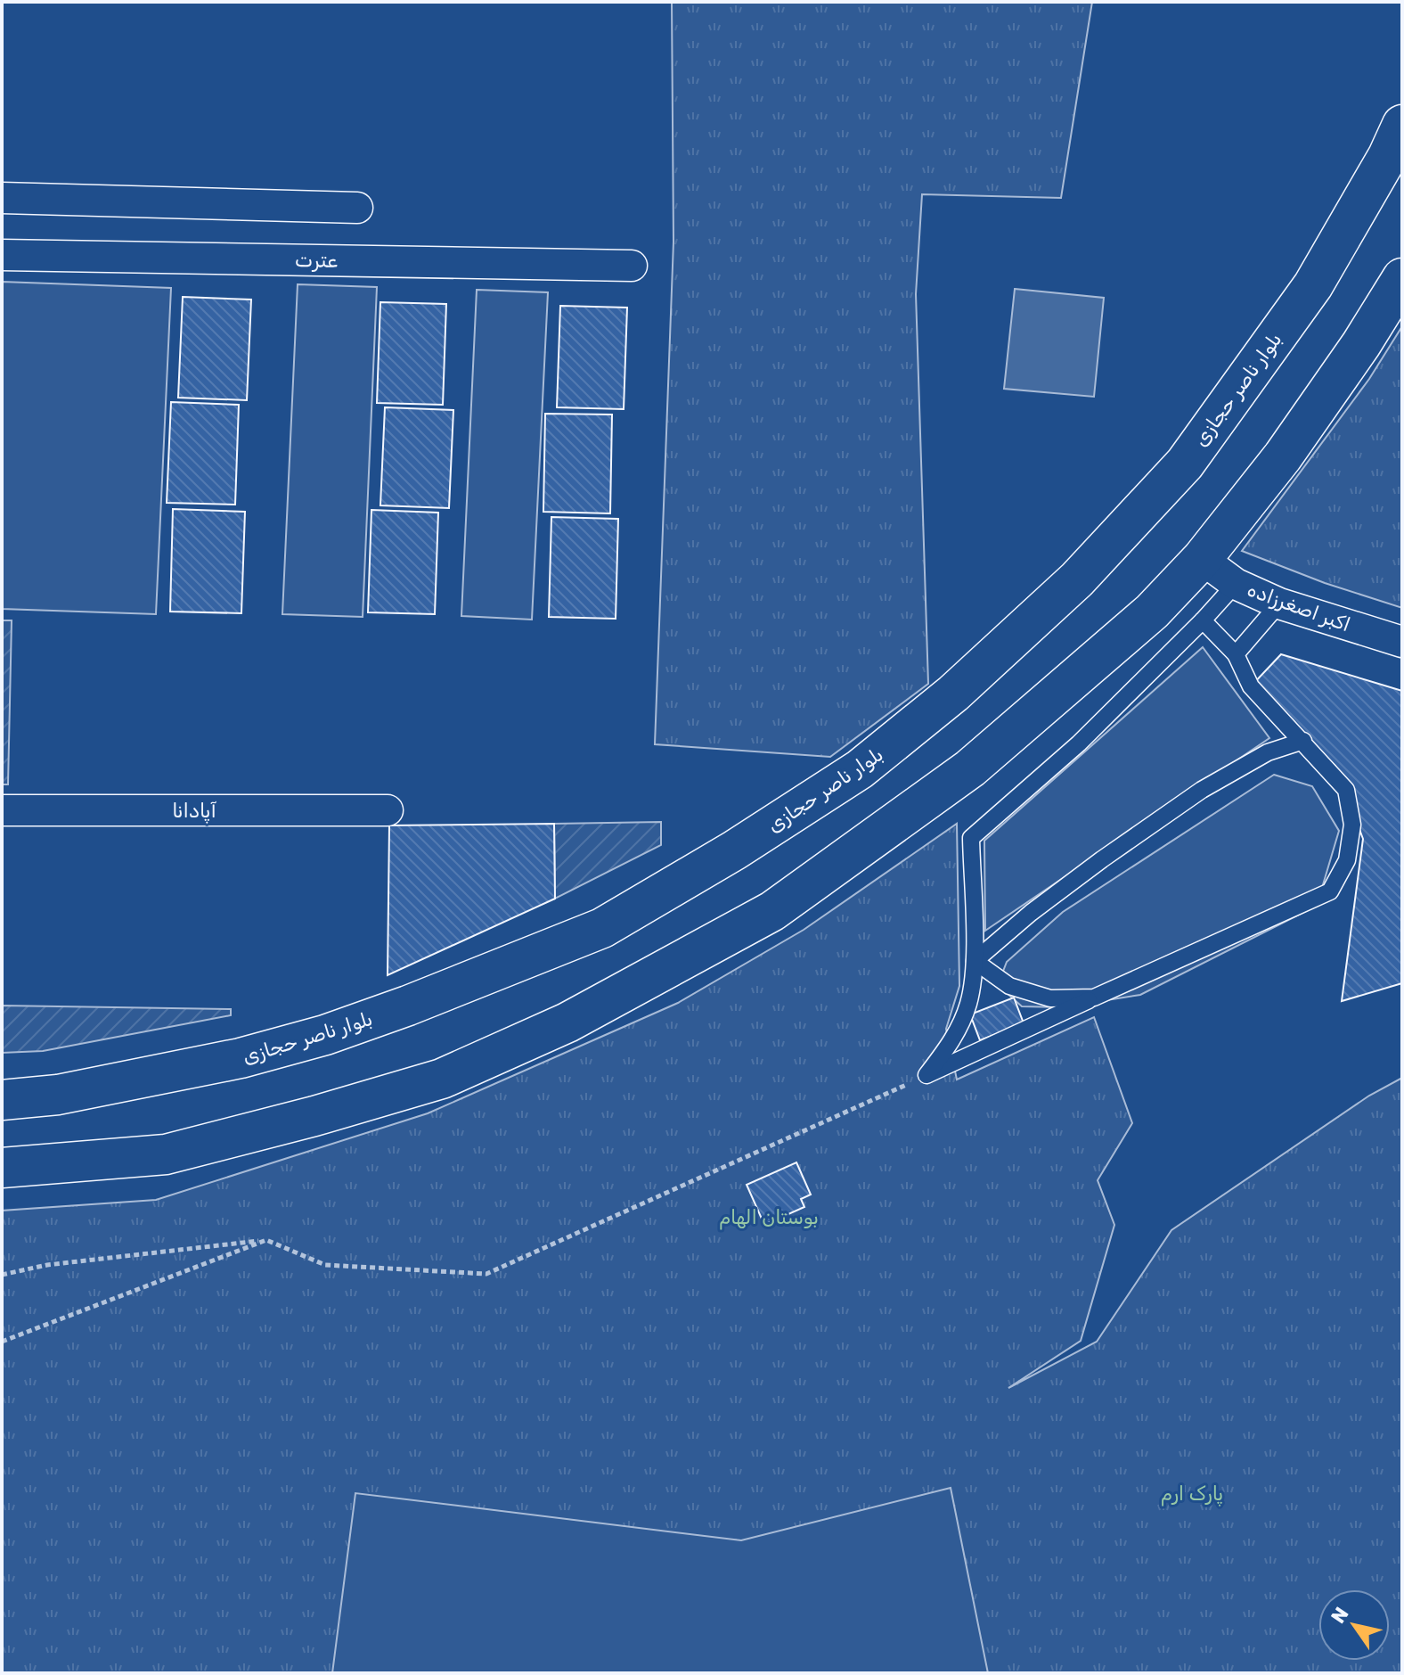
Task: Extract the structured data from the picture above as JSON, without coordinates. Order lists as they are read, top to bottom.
{
  "streets": {
    "main road": ["بلوار ناصر حجازی"],
    "street": ["عترت", "اکبر اصغرزاده", "آپادانا"]
  },
  "parks": ["بوستان الهام", "پارک ارم"],
  "north": "top left"
}
